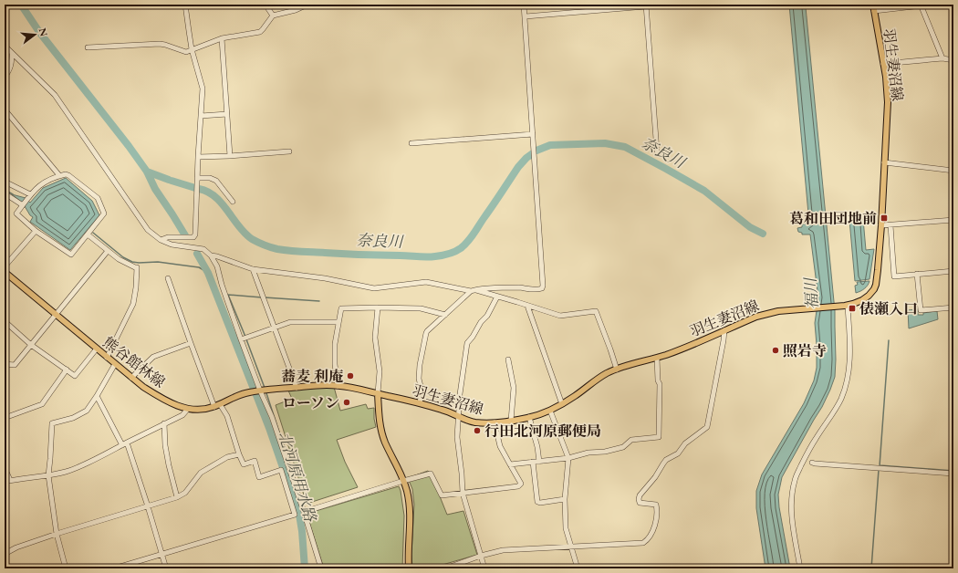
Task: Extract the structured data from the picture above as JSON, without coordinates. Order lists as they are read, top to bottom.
{
  "streets": {
    "main road": ["羽生妻沼線", "熊谷館林線"]
  },
  "crossings": [
    ["羽生妻沼線", "熊谷館林線"]
  ],
  "water": ["奈良川", "福川", "北河原用水路"],
  "places": {
    "transit": ["葛和田団地前", "俵瀬入口"],
    "other": [
      "照岩寺",
      "蕎麦 利庵",
      "ローソン",
      "行田北河原郵便局"
    ]
  },
  "north": "right"
}
